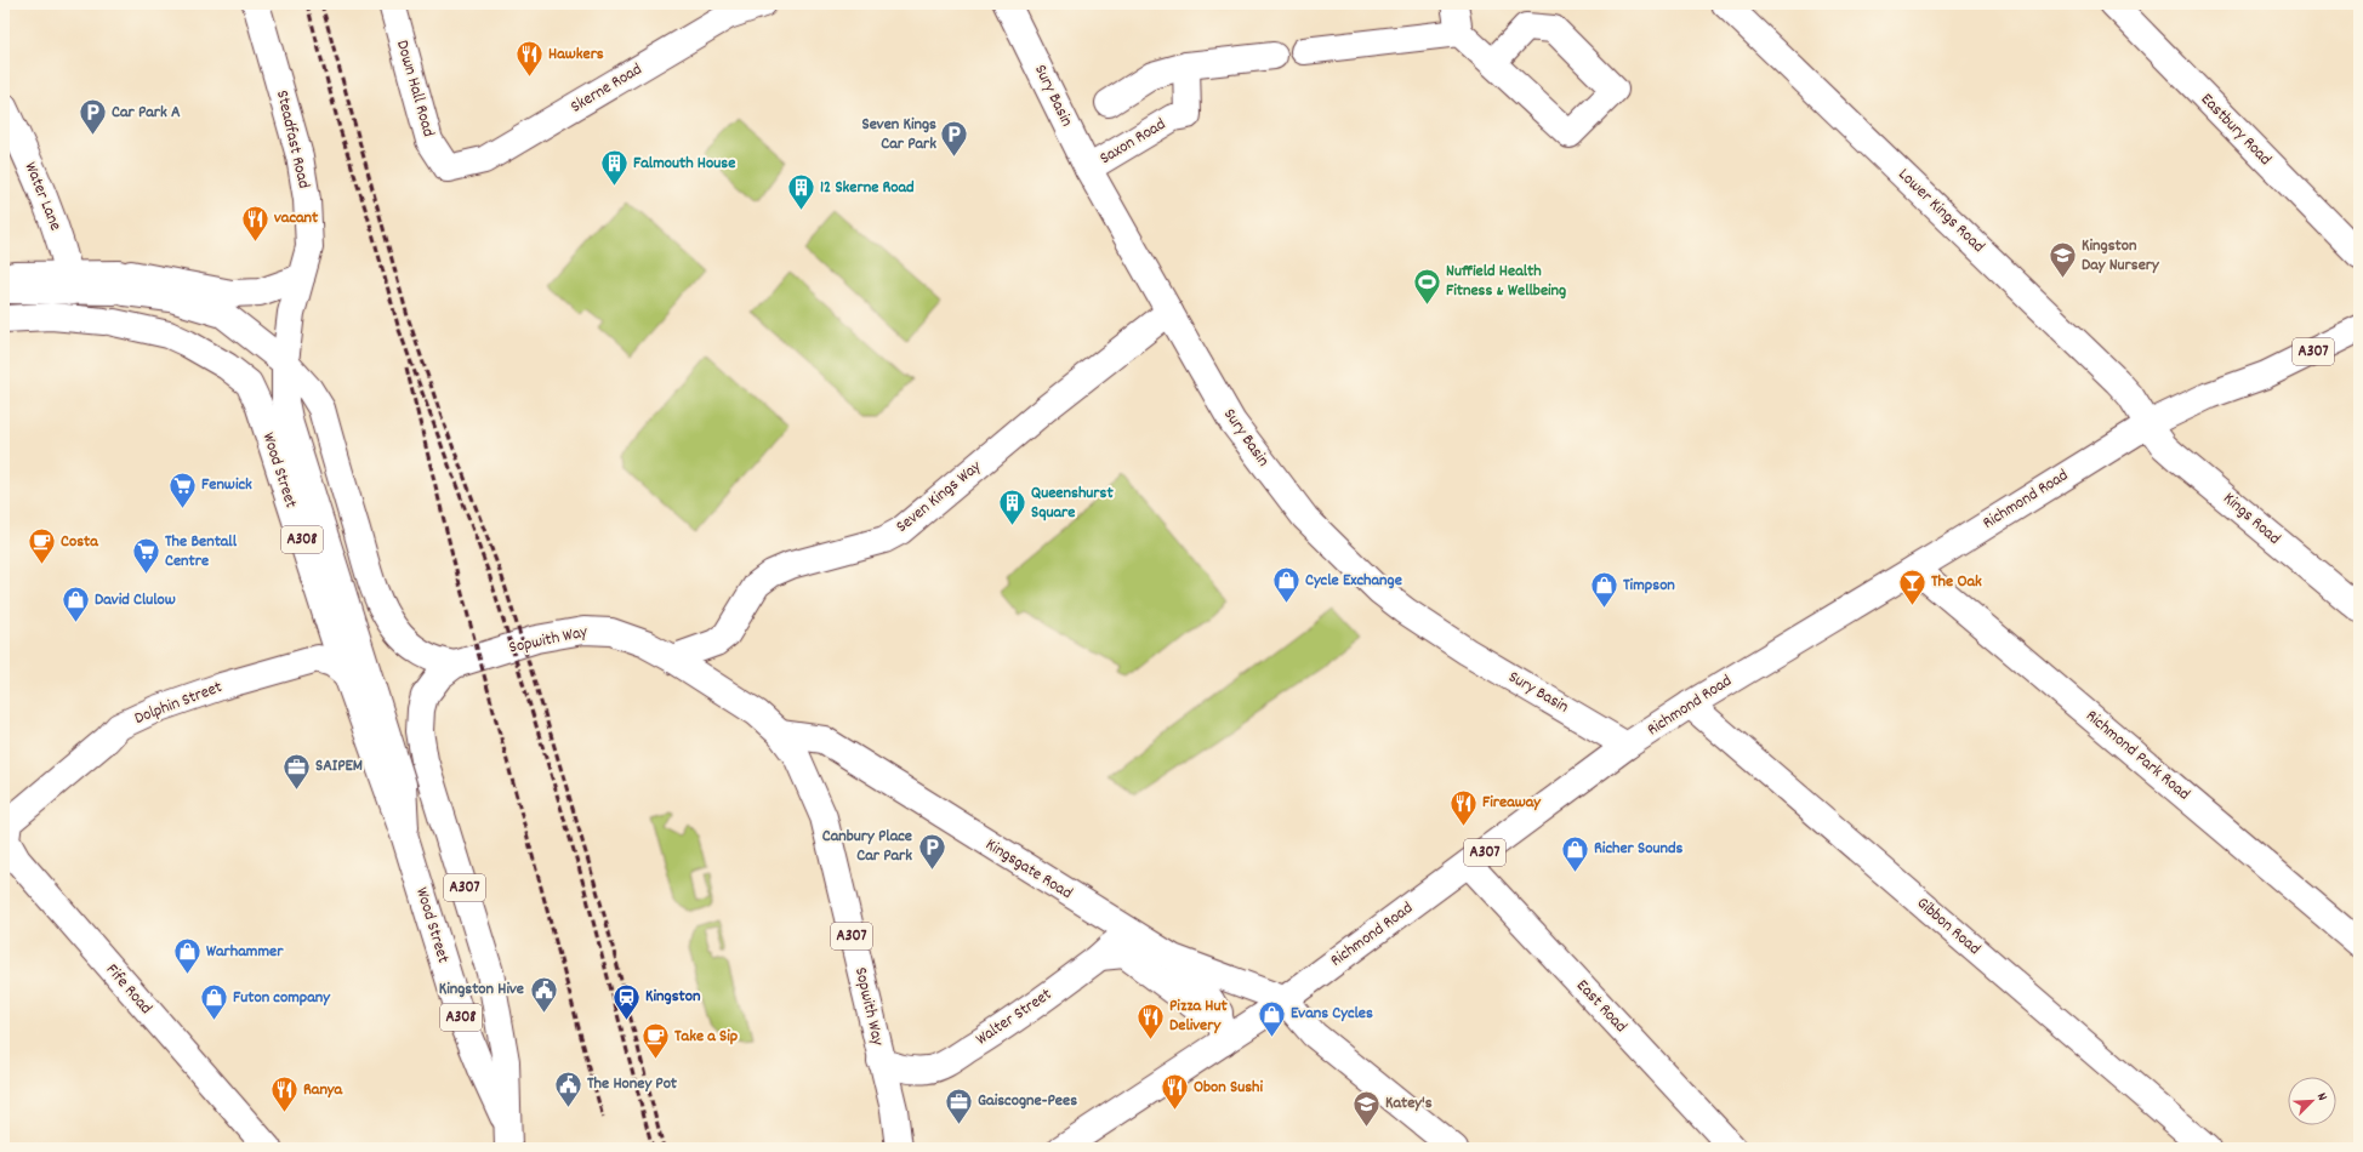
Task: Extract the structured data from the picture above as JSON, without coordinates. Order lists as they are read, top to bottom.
{
  "streets": {
    "street": [
      "Down Hall Road",
      "Skerne Road",
      "Sury Basin",
      "Eastbury Road",
      "Steadfast Road",
      "Saxon Road",
      "Water Lane",
      "Lower Kings Road",
      "A307",
      "Wood Street",
      "Seven Kings Way",
      "Richmond Road",
      "Kings Road",
      "A308",
      "Sopwith Way",
      "Dolphin Street",
      "Richmond Park Road",
      "Kingsgate Road",
      "Gibbon Road",
      "Fife Road",
      "East Road",
      "Walter Street"
    ]
  },
  "crossings": [
    ["Down Hall Road", "Skerne Road"],
    ["Sury Basin", "Saxon Road"],
    ["Sury Basin", "Seven Kings Way"],
    ["Sury Basin", "Richmond Road"],
    ["Steadfast Road", "Wood Street"],
    ["Lower Kings Road", "Richmond Road"],
    ["Lower Kings Road", "Kings Road"],
    ["Wood Street", "Sopwith Way"],
    ["Wood Street", "Dolphin Street"],
    ["Seven Kings Way", "Sopwith Way"],
    ["Richmond Road", "Kings Road"],
    ["Richmond Road", "Richmond Park Road"],
    ["Richmond Road", "Kingsgate Road"],
    ["Richmond Road", "Gibbon Road"],
    ["Richmond Road", "East Road"],
    ["Sopwith Way", "Kingsgate Road"],
    ["Sopwith Way", "Walter Street"],
    ["Dolphin Street", "Fife Road"],
    ["Kingsgate Road", "Walter Street"]
  ],
  "places": {
    "restaurant": [
      "Hawkers",
      "vacant",
      "Fireaway",
      "Pizza Hut Delivery",
      "Obon Sushi",
      "Ranya"
    ],
    "parking": ["Car Park A", "Seven Kings Car Park", "Canbury Place Car Park"],
    "building": ["Falmouth House", "12 Skerne Road", "Queenshurst Square"],
    "school or university": ["Kingston Day Nursery", "Katey's"],
    "sports": ["Nuffield Health Fitness & Wellbeing"],
    "supermarket": ["Fenwick", "The Bentall Centre"],
    "cafe": ["Costa", "Take a Sip"],
    "shop": [
      "Cycle Exchange",
      "Timpson",
      "David Clulow",
      "Richer Sounds",
      "Warhammer",
      "Futon company",
      "Evans Cycles"
    ],
    "bar": ["The Oak"],
    "office": ["SAIPEM", "Gaiscogne-Pees"],
    "public building": ["Kingston Hive", "The Honey Pot"],
    "station": ["Kingston"]
  },
  "north": "top right"
}
